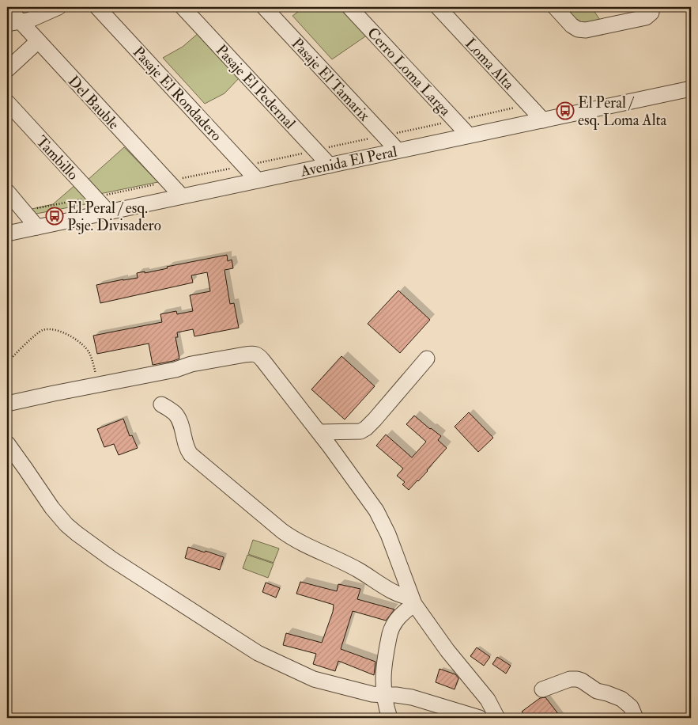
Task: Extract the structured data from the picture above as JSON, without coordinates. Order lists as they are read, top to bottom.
{
  "streets": {
    "street": [
      "Loma Alta",
      "Cerro Loma Larga",
      "Pasaje El Tamarix",
      "Pasaje El Pedernal",
      "Pasaje El Rondadero",
      "Del Bauble",
      "Tambillo",
      "Avenida El Peral"
    ]
  },
  "crossings": [
    ["Loma Alta", "Avenida El Peral"],
    ["Cerro Loma Larga", "Avenida El Peral"],
    ["Pasaje El Tamarix", "Avenida El Peral"],
    ["Pasaje El Pedernal", "Avenida El Peral"],
    ["Pasaje El Rondadero", "Avenida El Peral"],
    ["Del Bauble", "Avenida El Peral"],
    ["Tambillo", "Avenida El Peral"]
  ],
  "places": {
    "bus stop": ["El Peral / esq. Loma Alta", "El Peral / esq. Psje. Divisadero"]
  }
}
